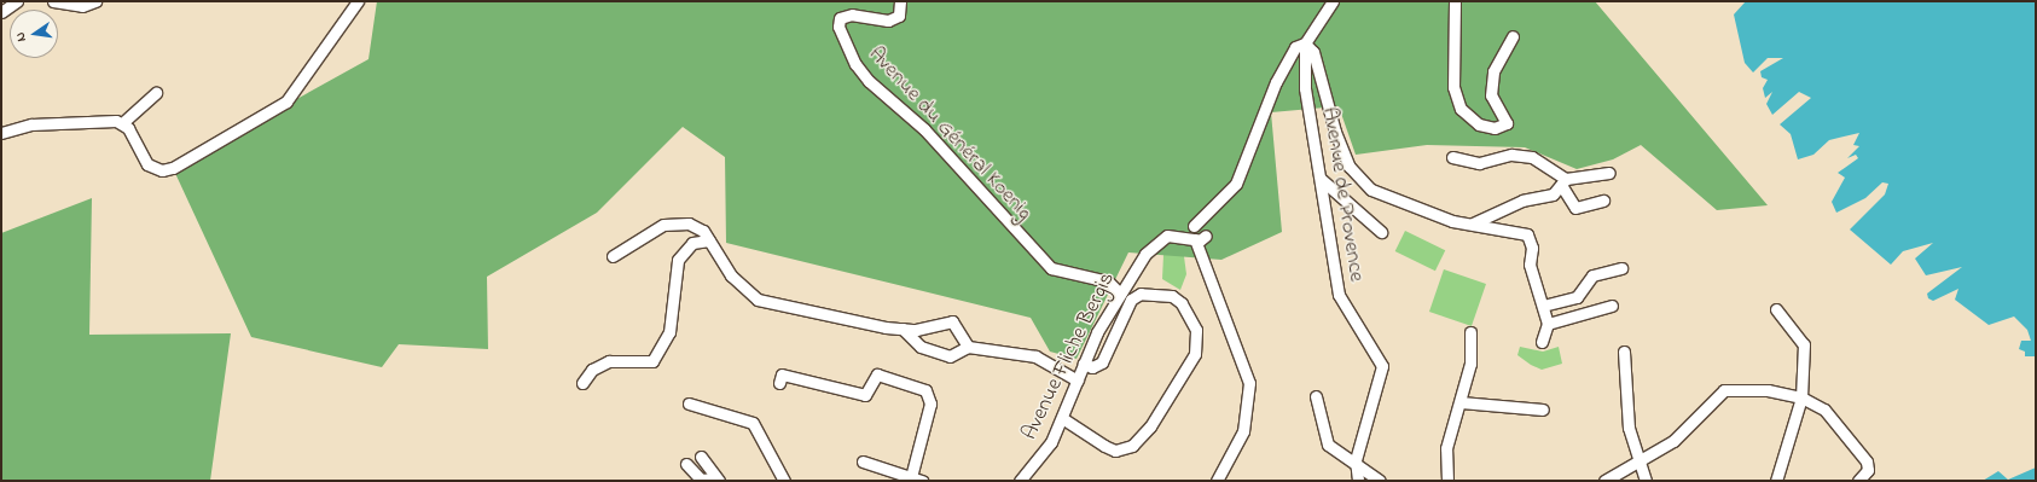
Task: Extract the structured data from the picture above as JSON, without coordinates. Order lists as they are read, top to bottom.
{
  "streets": {
    "street": ["Avenue du Général Koenig", "Avenue de Provence", "Avenue Fliche Bergis"]
  },
  "crossings": [
    ["Avenue du Général Koenig", "Avenue Fliche Bergis"]
  ],
  "north": "left"
}
